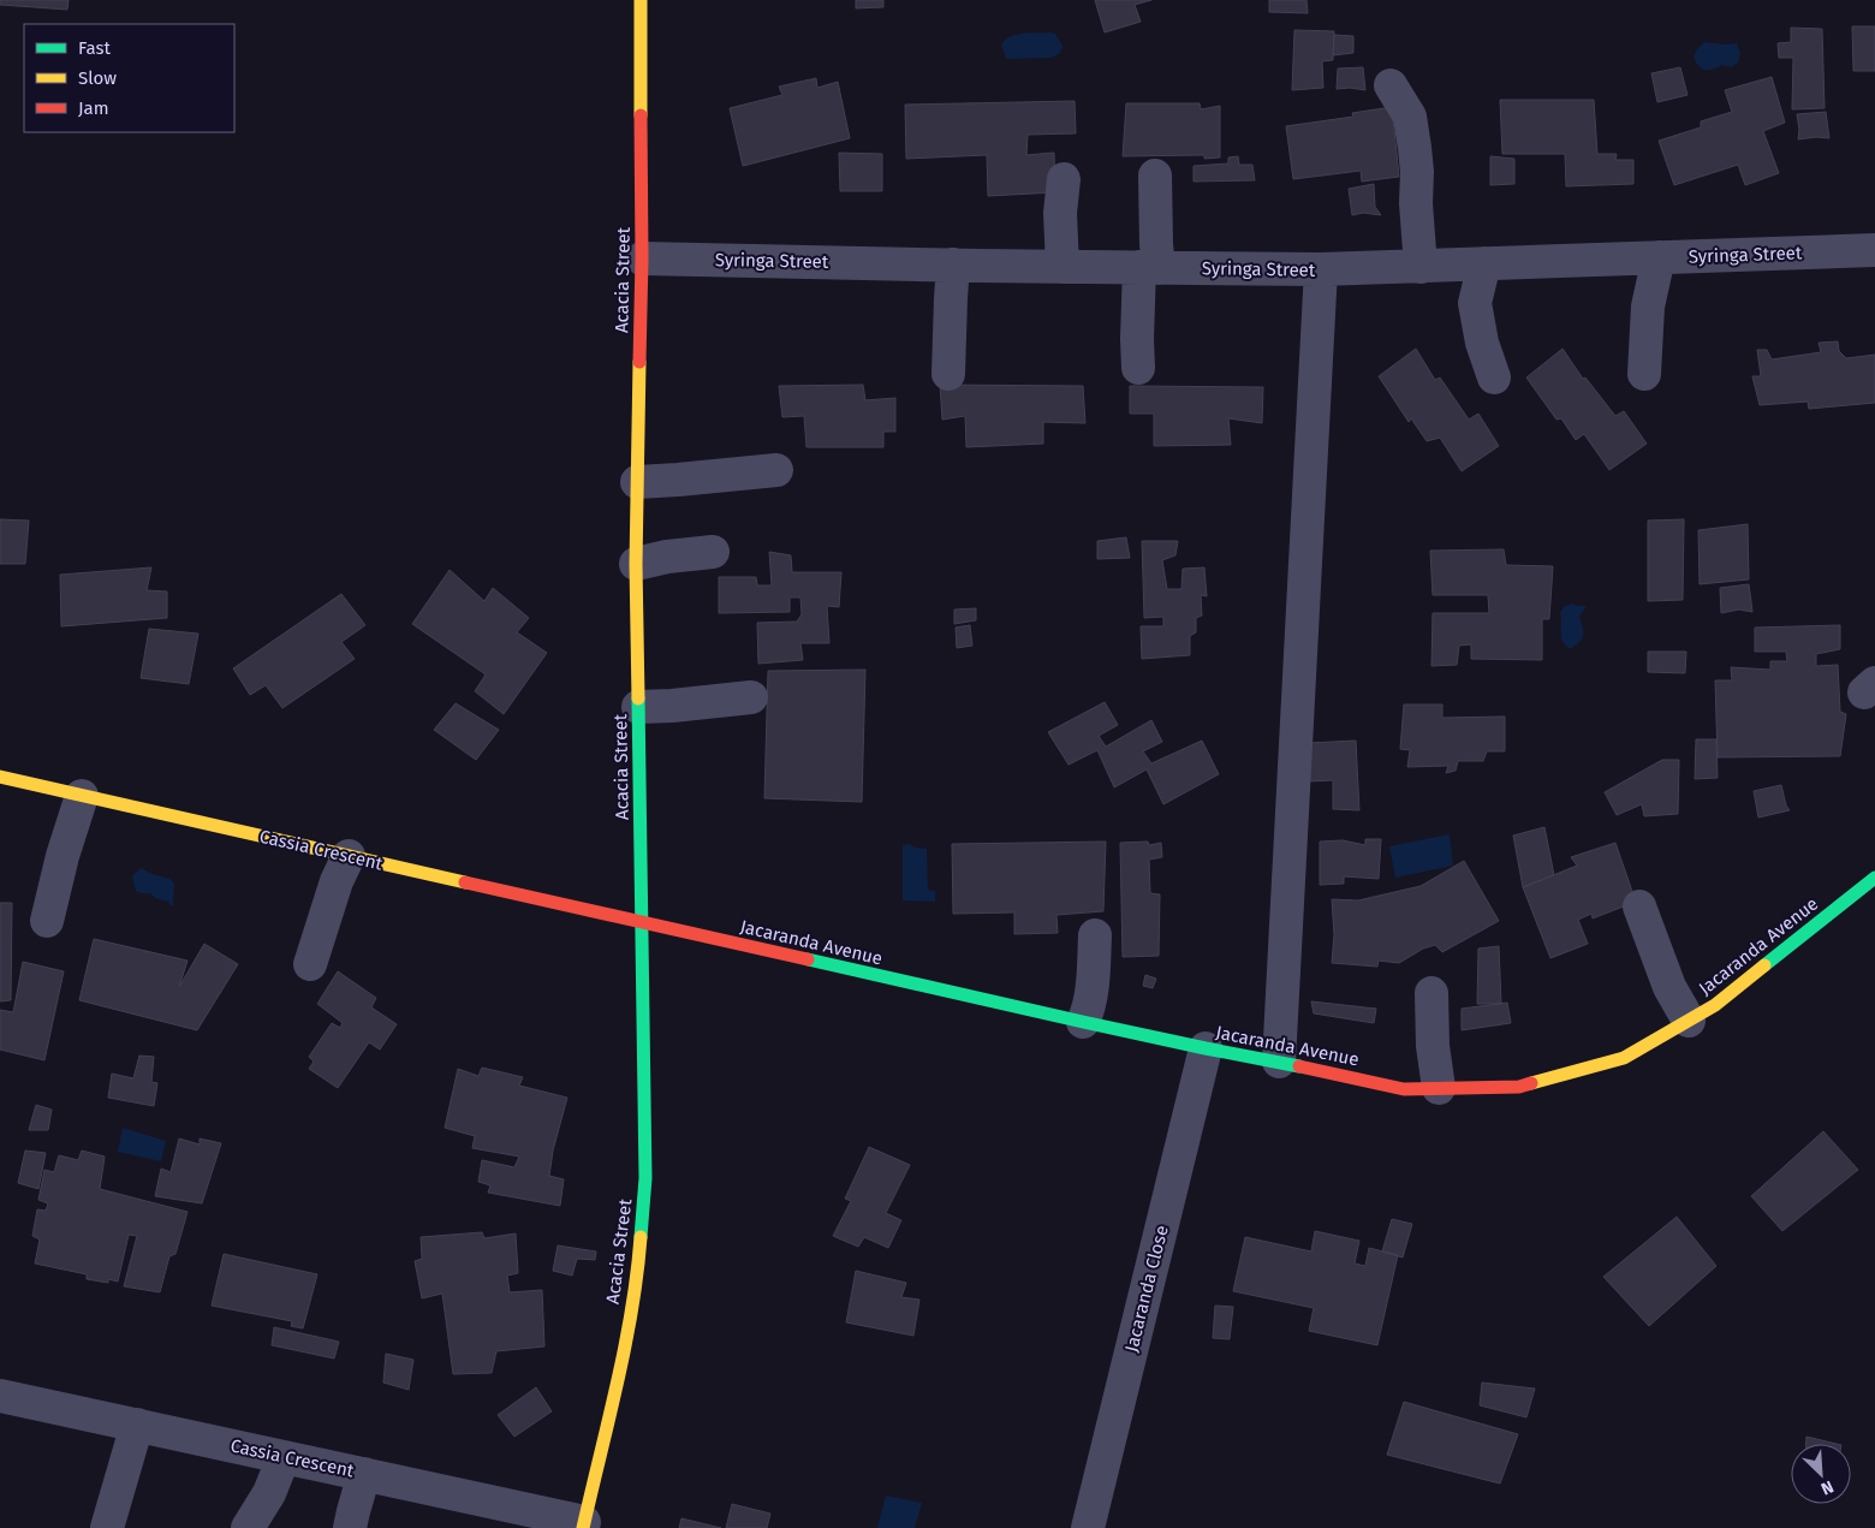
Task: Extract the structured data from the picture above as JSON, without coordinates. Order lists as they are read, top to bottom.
{
  "streets": {
    "street": [
      "Syringa Street",
      "Acacia Street",
      "Cassia Crescent",
      "Jacaranda Avenue",
      "Jacaranda Close"
    ]
  },
  "crossings": [
    ["Syringa Street", "Acacia Street"],
    ["Acacia Street", "Cassia Crescent"],
    ["Acacia Street", "Jacaranda Avenue"],
    ["Cassia Crescent", "Jacaranda Avenue"],
    ["Jacaranda Avenue", "Jacaranda Close"]
  ],
  "legend": ["Fast", "Slow", "Jam"],
  "north": "bottom right"
}
